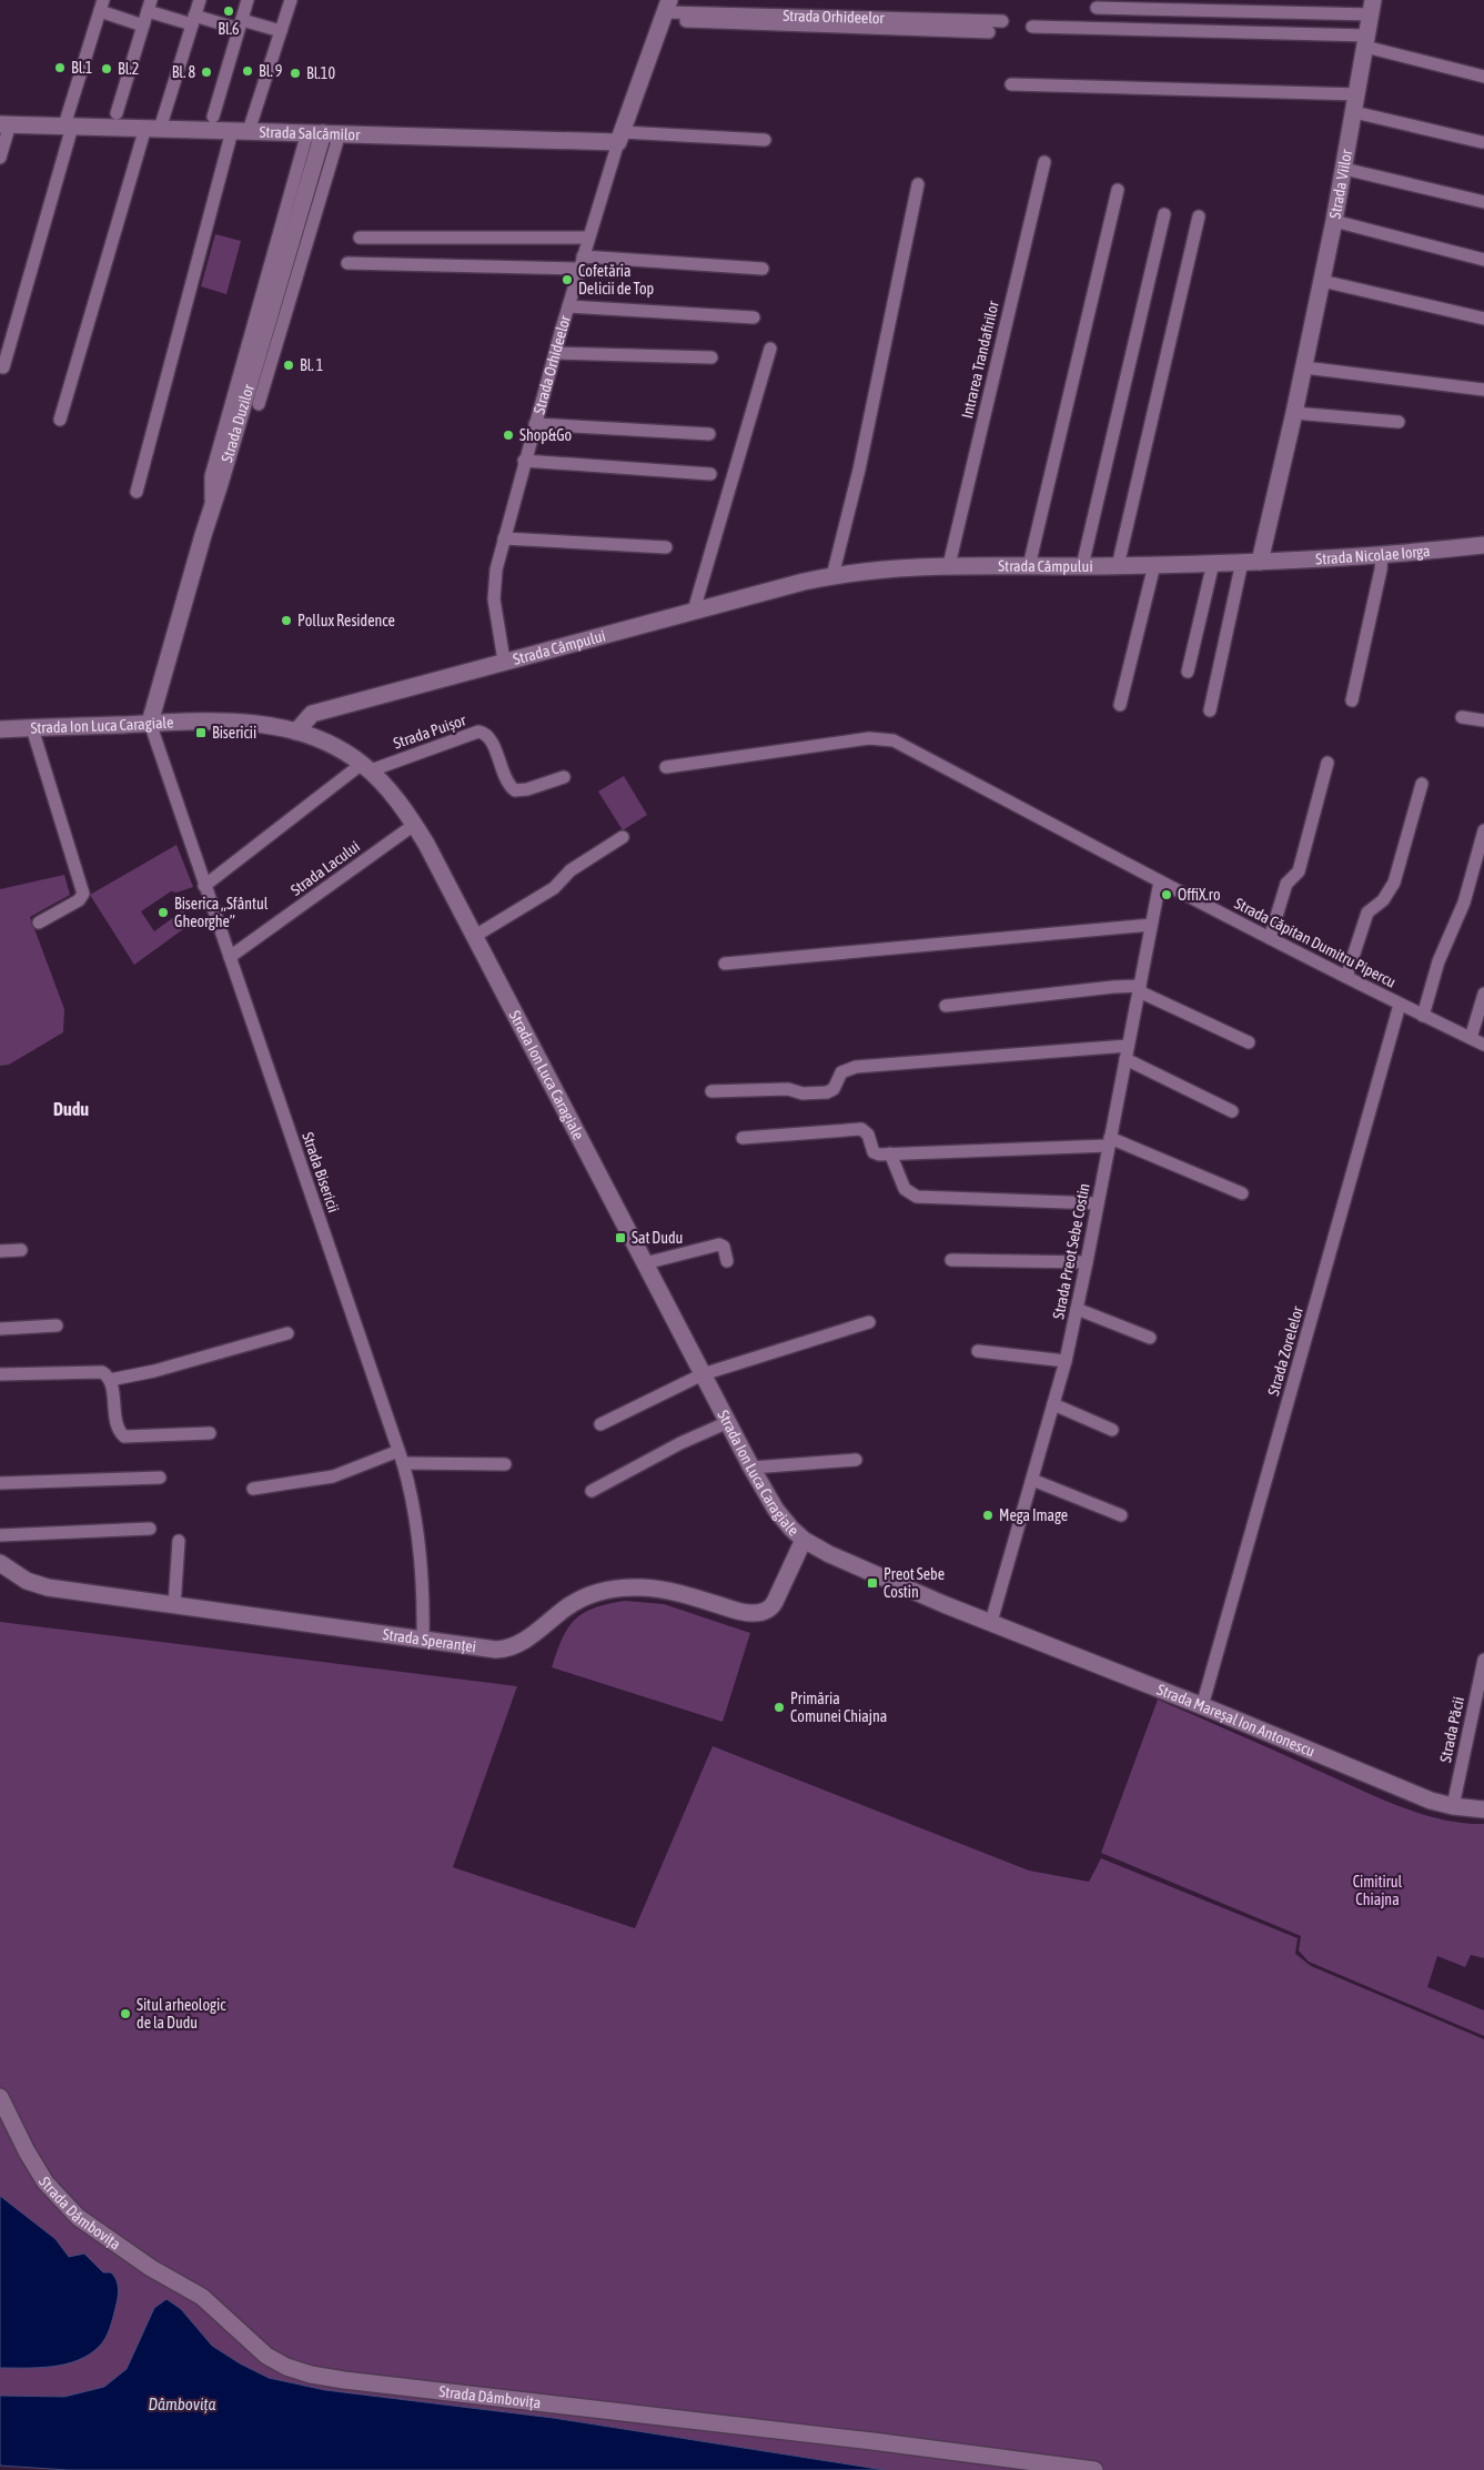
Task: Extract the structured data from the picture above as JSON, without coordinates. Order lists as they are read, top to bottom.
{
  "streets": {
    "street": [
      "Strada Orhideelor",
      "Strada Salcâmilor",
      "Strada Viilor",
      "Intrarea Trandafirilor",
      "Strada Duzilor",
      "Strada Nicolae Iorga",
      "Strada Câmpului",
      "Strada Ion Luca Caragiale",
      "Strada Puișor",
      "Strada Lacului",
      "Strada Căpitan Dumitru Pipercu",
      "Strada Bisericii",
      "Strada Preot Sebe Costin",
      "Strada Zorelelor",
      "Strada Speranței",
      "Strada Mareșal Ion Antonescu",
      "Strada Păcii",
      "Strada Dâmbovița"
    ]
  },
  "crossings": [
    ["Strada Orhideelor", "Strada Salcâmilor"],
    ["Strada Orhideelor", "Strada Câmpului"],
    ["Strada Salcâmilor", "Strada Duzilor"],
    ["Strada Viilor", "Strada Nicolae Iorga"],
    ["Strada Viilor", "Strada Câmpului"],
    ["Intrarea Trandafirilor", "Strada Câmpului"],
    ["Strada Duzilor", "Strada Ion Luca Caragiale"],
    ["Strada Duzilor", "Strada Bisericii"],
    ["Strada Nicolae Iorga", "Strada Câmpului"],
    ["Strada Câmpului", "Strada Ion Luca Caragiale"],
    ["Strada Ion Luca Caragiale", "Strada Puișor"],
    ["Strada Ion Luca Caragiale", "Strada Lacului"],
    ["Strada Ion Luca Caragiale", "Strada Bisericii"],
    ["Strada Ion Luca Caragiale", "Strada Preot Sebe Costin"],
    ["Strada Ion Luca Caragiale", "Strada Speranței"],
    ["Strada Ion Luca Caragiale", "Strada Mareșal Ion Antonescu"],
    ["Strada Puișor", "Strada Bisericii"],
    ["Strada Lacului", "Strada Bisericii"],
    ["Strada Căpitan Dumitru Pipercu", "Strada Preot Sebe Costin"],
    ["Strada Căpitan Dumitru Pipercu", "Strada Zorelelor"],
    ["Strada Bisericii", "Strada Speranței"],
    ["Strada Preot Sebe Costin", "Strada Mareșal Ion Antonescu"],
    ["Strada Zorelelor", "Strada Mareșal Ion Antonescu"],
    ["Strada Mareșal Ion Antonescu", "Strada Păcii"]
  ],
  "districts": ["Dudu"],
  "water": ["Dâmbovița"],
  "parks": ["Cimitirul Chiajna"],
  "places": {
    "other": [
      "Bl.6",
      "Bl.1",
      "Bl.2",
      "Bl. 9",
      "Bl. 8",
      "Bl.10",
      "Cofetăria Delicii de Top",
      "Bl. 1",
      "Shop&Go",
      "Pollux Residence",
      "OffiX.ro",
      "Biserica „Sfântul Gheorghe”",
      "Mega Image",
      "Primăria Comunei Chiajna",
      "Situl arheologic de la Dudu"
    ],
    "transit": ["Bisericii", "Sat Dudu", "Preot Sebe Costin"]
  }
}
